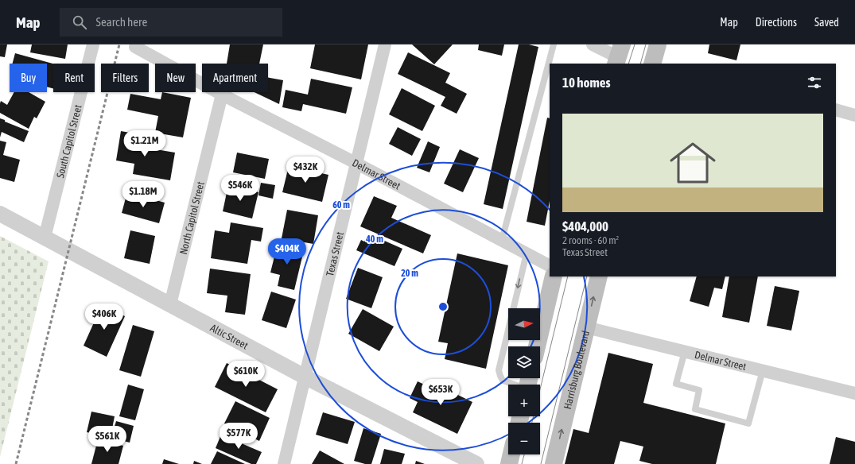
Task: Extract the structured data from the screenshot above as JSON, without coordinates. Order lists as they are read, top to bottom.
{
  "streets": {
    "main road": ["Harrisburg Boulevard"],
    "street": [
      "South Capitol Street",
      "Delmar Street",
      "North Capitol Street",
      "Texas Street",
      "Altic Street"
    ]
  },
  "crossings": [
    ["South Capitol Street", "Altic Street"],
    ["Delmar Street", "North Capitol Street"],
    ["Delmar Street", "Texas Street"],
    ["Delmar Street", "Harrisburg Boulevard"],
    ["North Capitol Street", "Altic Street"],
    ["Texas Street", "Altic Street"]
  ],
  "north": "right",
  "page": {
    "header": "Map",
    "search": "Search here",
    "nav": ["Map", "Directions", "Saved"],
    "chip": [
      "Buy",
      "Rent",
      "Filters",
      "New",
      "Apartment"
    ],
    "heading": "10 homes",
    "list": [
      {
        "name": "$404,000",
        "note": "2 rooms · 60 m² · Texas Street"
      }
    ],
    "price": [
      "$1.21M",
      "$432K",
      "$546K",
      "$1.18M",
      "$404K",
      "$406K",
      "$610K",
      "$653K",
      "$577K",
      "$561K"
    ],
    "map_buttons": ["+", "−"]
  },
  "rings": ["60 m", "40 m", "20 m"]
}
